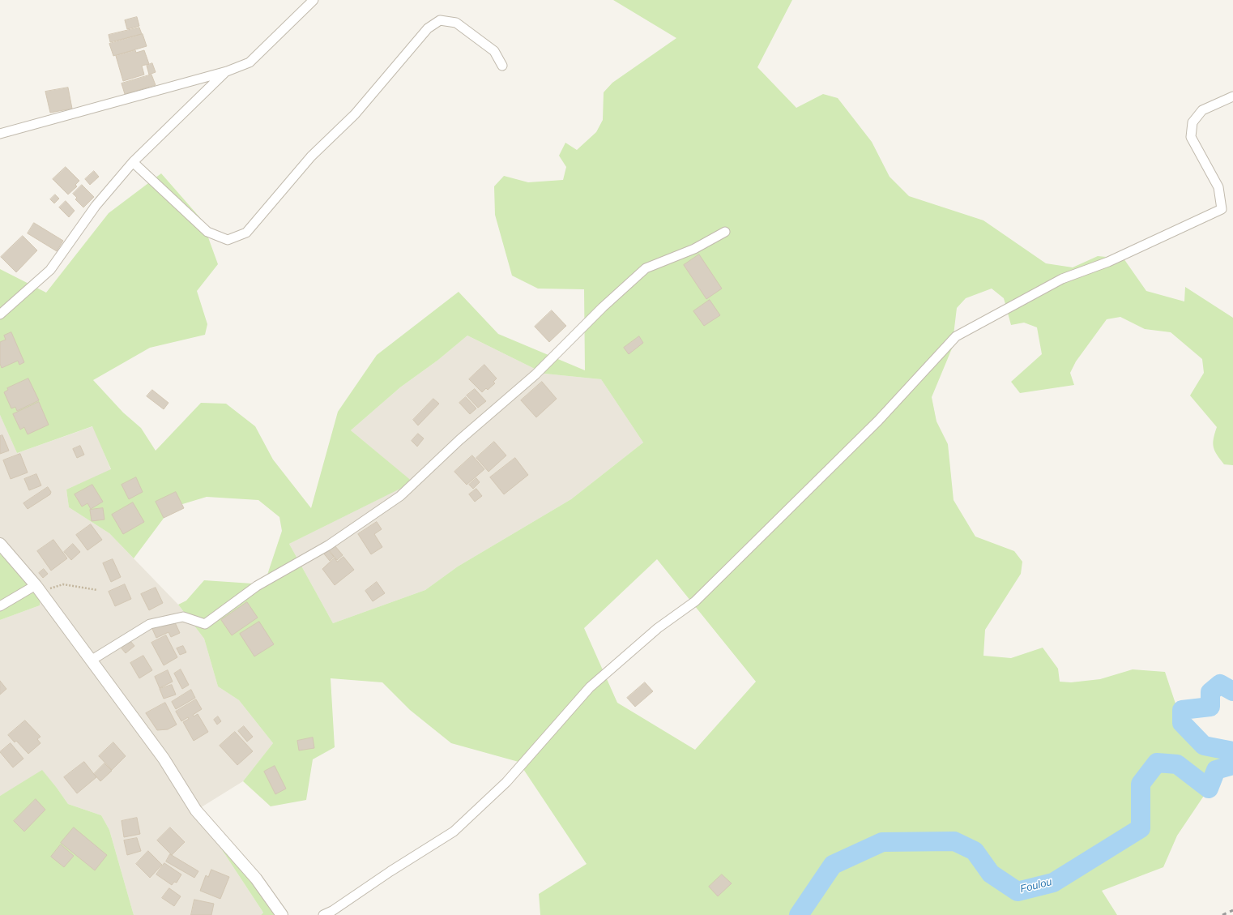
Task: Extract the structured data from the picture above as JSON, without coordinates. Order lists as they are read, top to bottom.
{
  "water": ["Foulou"]
}
